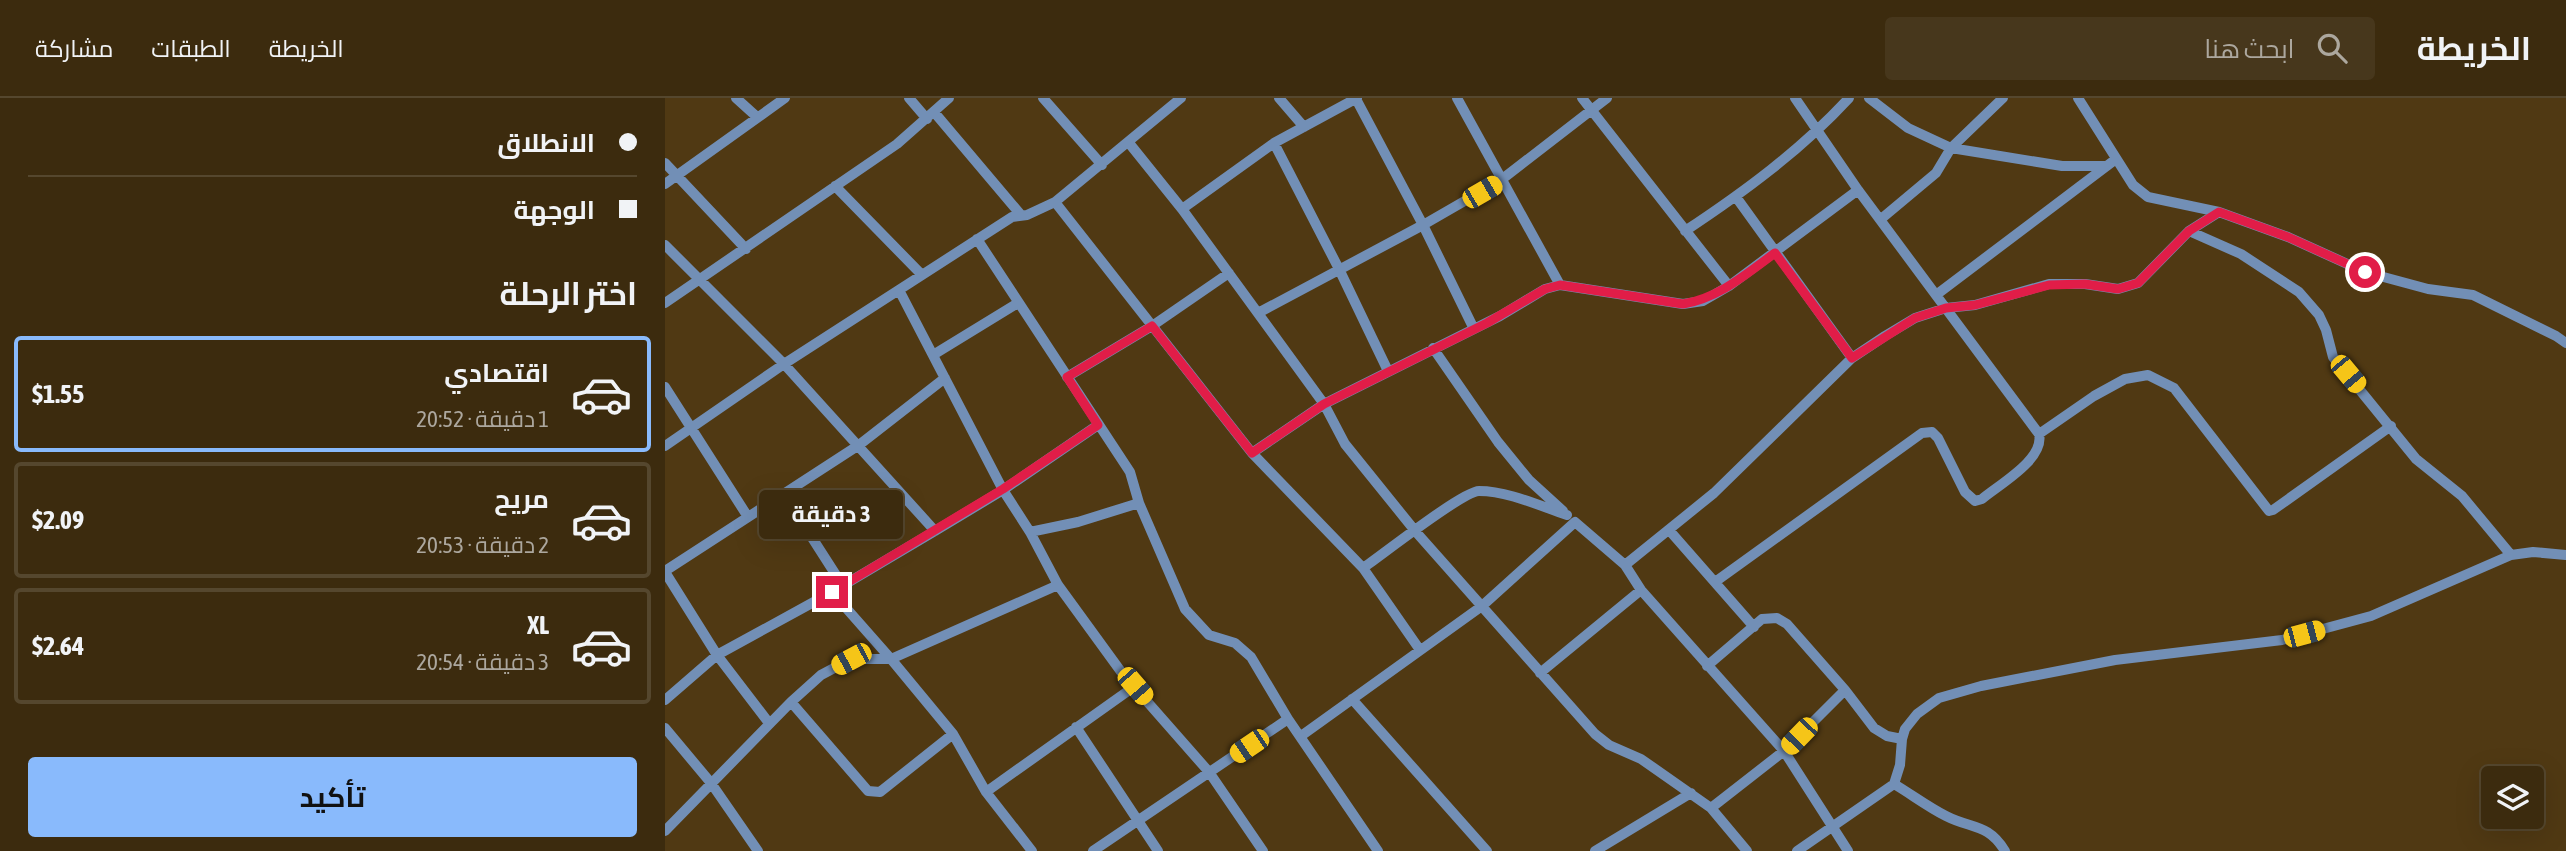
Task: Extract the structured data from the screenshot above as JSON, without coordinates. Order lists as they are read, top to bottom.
{
  "page": {
    "header": "الخريطة",
    "search": "ابحث هنا",
    "nav": ["الخريطة", "الطبقات", "مشاركة"],
    "banner": ["الانطلاق", "الوجهة"],
    "heading": "اختر الرحلة",
    "list": [
      {
        "name": "اقتصادي",
        "note": "1 دقيقة · 20:52",
        "value": "$1.55"
      },
      {
        "name": "مريح",
        "note": "2 دقيقة · 20:53",
        "value": "$2.09"
      },
      {
        "name": "XL",
        "note": "3 دقيقة · 20:54",
        "value": "$2.64"
      }
    ],
    "bubble": "3 دقيقة",
    "buttons": "تأكيد"
  }
}
